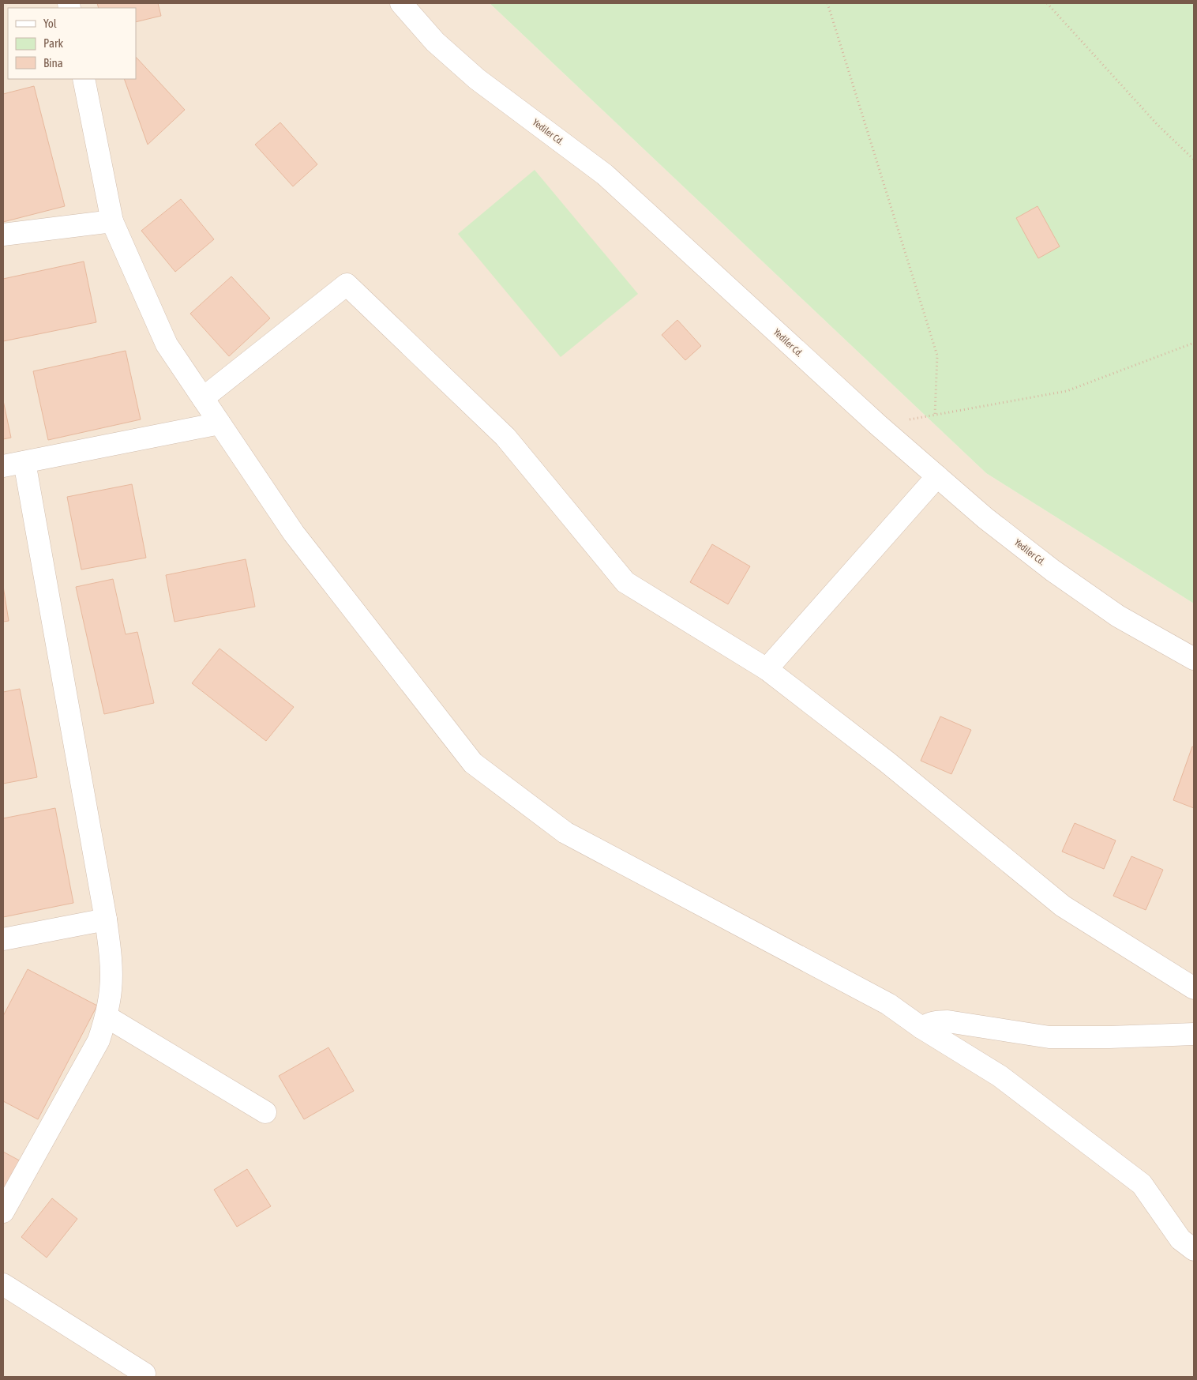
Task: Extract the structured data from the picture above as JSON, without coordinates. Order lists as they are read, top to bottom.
{
  "streets": {
    "street": ["Yediler Cd."]
  },
  "legend": ["Yol", "Park", "Bina"]
}
